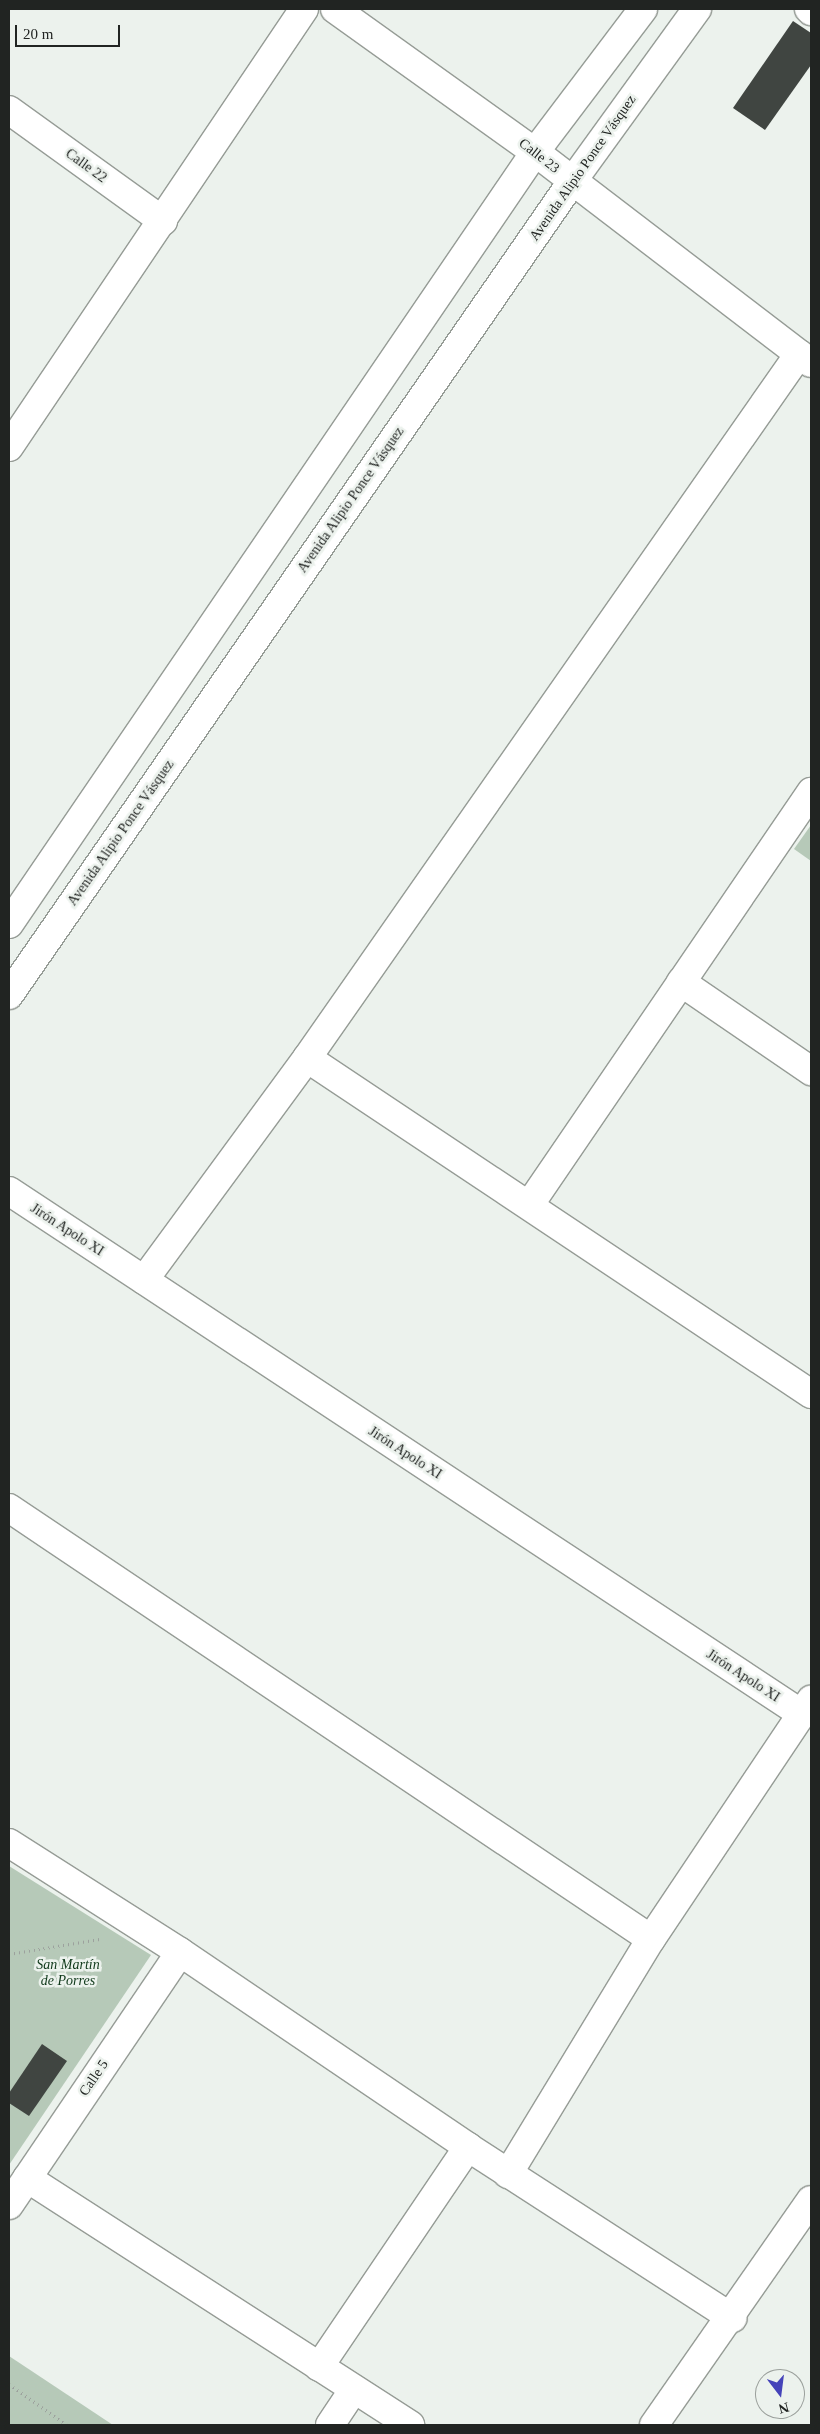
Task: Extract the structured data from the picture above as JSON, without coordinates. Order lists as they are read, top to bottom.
{
  "streets": {
    "street": [
      "Calle 23",
      "Calle 22",
      "Avenida Alipio Ponce Vásquez",
      "Jirón Apolo XI",
      "Calle 5"
    ]
  },
  "crossings": [
    ["Calle 23", "Avenida Alipio Ponce Vásquez"]
  ],
  "parks": ["San Martín de Porres"],
  "scale_bar": "20 m",
  "north": "bottom"
}
